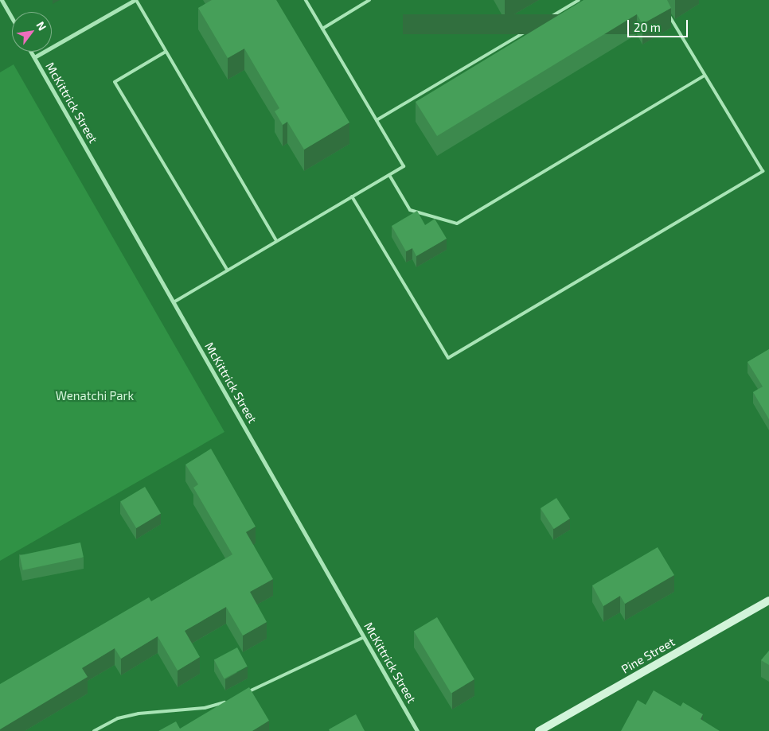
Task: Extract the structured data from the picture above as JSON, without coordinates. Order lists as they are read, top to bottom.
{
  "streets": {
    "street": ["McKittrick Street", "Pine Street"]
  },
  "parks": ["Wenatchi Park"],
  "scale_bar": "20 m",
  "north": "top right"
}
